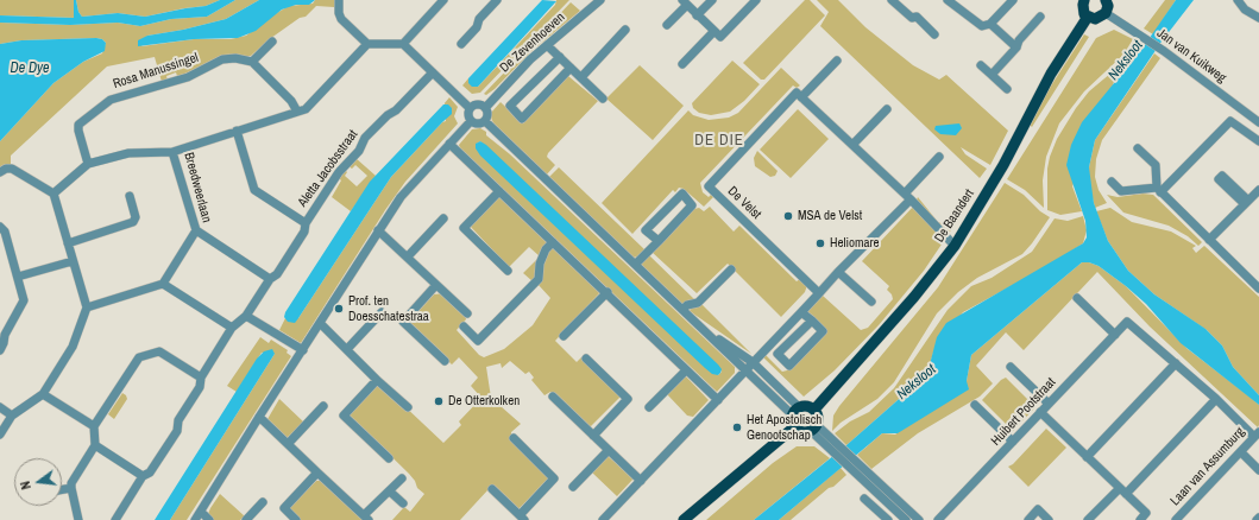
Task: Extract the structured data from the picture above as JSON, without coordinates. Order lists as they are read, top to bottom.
{
  "streets": {
    "main road": ["De Baandert"],
    "street": [
      "De Zevenhoeven",
      "Jan van Kuikweg",
      "Rosa Manussingel",
      "Aletta Jacobsstraat",
      "Breedweerlaan",
      "De Velst",
      "Huibert Pootstraat",
      "Laan van Assumburg"
    ]
  },
  "crossings": [
    ["Rosa Manussingel", "Breedweerlaan"]
  ],
  "districts": ["DE DIE"],
  "water": ["Neksloot", "De Dye"],
  "places": [
    "MSA de Velst",
    "Heliomare",
    "Prof. ten Doesschatestraa",
    "De Otterkolken",
    "Het Apostolisch Genootschap"
  ],
  "north": "left"
}
